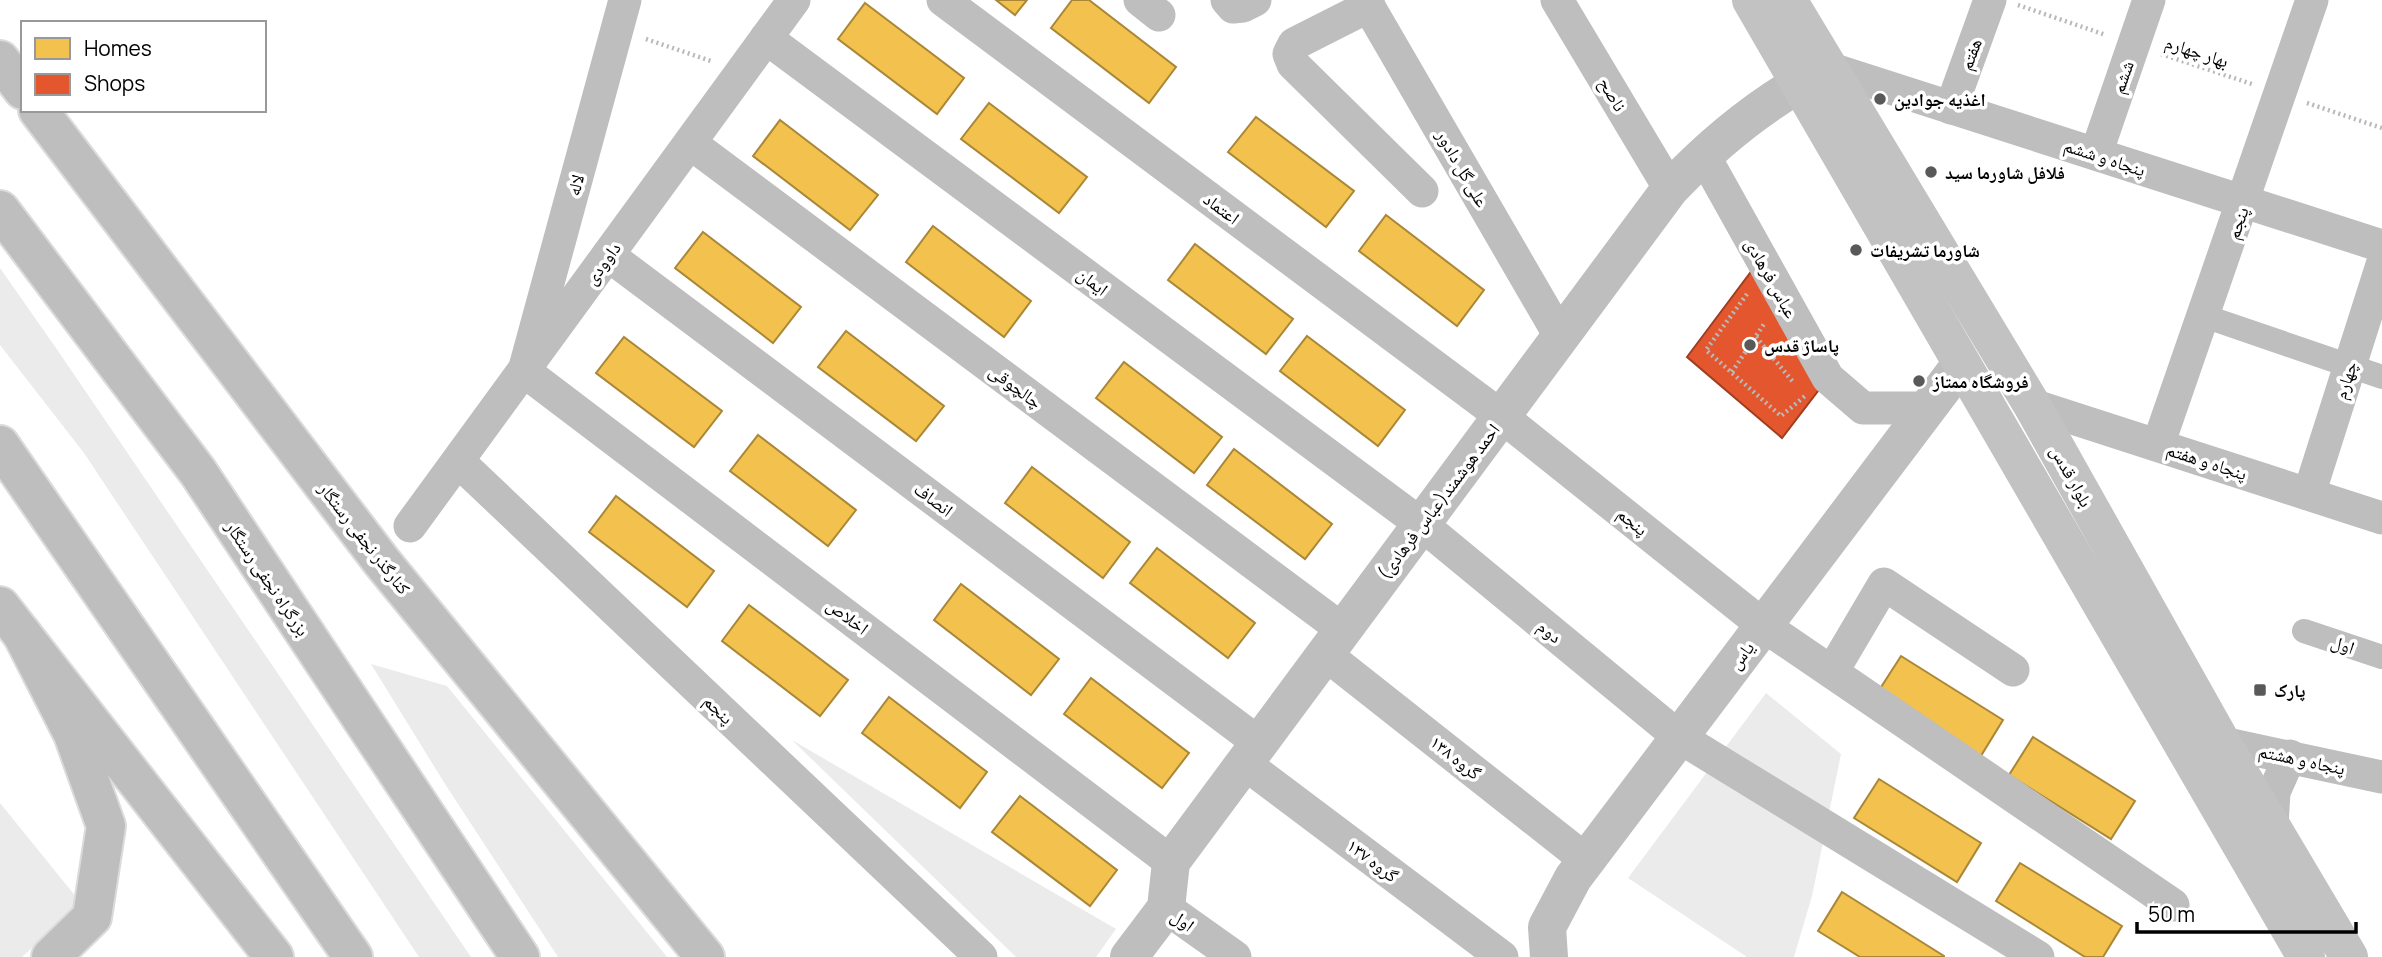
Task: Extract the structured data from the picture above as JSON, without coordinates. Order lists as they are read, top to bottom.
{
  "streets": {
    "main road": [
      "بلوار قدس",
      "احمد هوشمند(عباس فرهادی)",
      "کنارگذر نجفی رستگار",
      "بزرگراه نجفی رستگار",
      "یاس"
    ],
    "street": [
      "هفتم",
      "ششم",
      "ناصح",
      "پنجاه و ششم",
      "علی گل دادور",
      "لاله",
      "اعتماد",
      "پنجم",
      "داوودی",
      "عباس فرهادی",
      "ایمان",
      "چهارم",
      "چالچوقی",
      "پنجاه و هفتم",
      "انصاف",
      "اخلاص",
      "دوم",
      "اول",
      "گروه ۱۳۸",
      "پنجاه و هشتم",
      "گروه ۱۳۷"
    ],
    "path": ["بهار چهارم"]
  },
  "crossings": [
    ["بهار چهارم", "هفتم"],
    ["بهار چهارم", "ششم"],
    ["بهار چهارم", "پنجم"],
    ["هفتم", "پنجاه و ششم"],
    ["ششم", "پنجاه و ششم"],
    ["ناصح", "احمد هوشمند(عباس فرهادی)"],
    ["پنجاه و ششم", "پنجم"],
    ["پنجاه و ششم", "بلوار قدس"],
    ["پنجاه و ششم", "احمد هوشمند(عباس فرهادی)"],
    ["علی گل دادور", "احمد هوشمند(عباس فرهادی)"],
    ["لاله", "داوودی"],
    ["لاله", "اخلاص"],
    ["اعتماد", "پنجم"],
    ["اعتماد", "احمد هوشمند(عباس فرهادی)"],
    ["پنجم", "داوودی"],
    ["پنجم", "پنجاه و هفتم"],
    ["پنجم", "احمد هوشمند(عباس فرهادی)"],
    ["پنجم", "یاس"],
    ["داوودی", "ایمان"],
    ["داوودی", "چالچوقی"],
    ["داوودی", "انصاف"],
    ["داوودی", "اخلاص"],
    ["عباس فرهادی", "احمد هوشمند(عباس فرهادی)"],
    ["عباس فرهادی", "یاس"],
    ["ایمان", "احمد هوشمند(عباس فرهادی)"],
    ["ایمان", "دوم"],
    ["چهارم", "پنجاه و هفتم"],
    ["چالچوقی", "احمد هوشمند(عباس فرهادی)"],
    ["چالچوقی", "گروه ۱۳۸"],
    ["پنجاه و هفتم", "بلوار قدس"],
    ["بلوار قدس", "احمد هوشمند(عباس فرهادی)"],
    ["بلوار قدس", "یاس"],
    ["بلوار قدس", "پنجاه و هشتم"],
    ["انصاف", "احمد هوشمند(عباس فرهادی)"],
    ["انصاف", "گروه ۱۳۷"],
    ["احمد هوشمند(عباس فرهادی)", "اخلاص"],
    ["احمد هوشمند(عباس فرهادی)", "دوم"],
    ["احمد هوشمند(عباس فرهادی)", "گروه ۱۳۸"],
    ["احمد هوشمند(عباس فرهادی)", "گروه ۱۳۷"],
    ["دوم", "یاس"],
    ["یاس", "گروه ۱۳۸"]
  ],
  "places": {
    "other": [
      "اغذیه جوادین",
      "فلافل شاورما سید",
      "شاورما تشریفات",
      "پاساژ قدس",
      "فروشگاه ممتاز"
    ],
    "transit": ["پارک"]
  },
  "legend": ["Homes", "Shops"],
  "scale_bar": "50 m"
}
